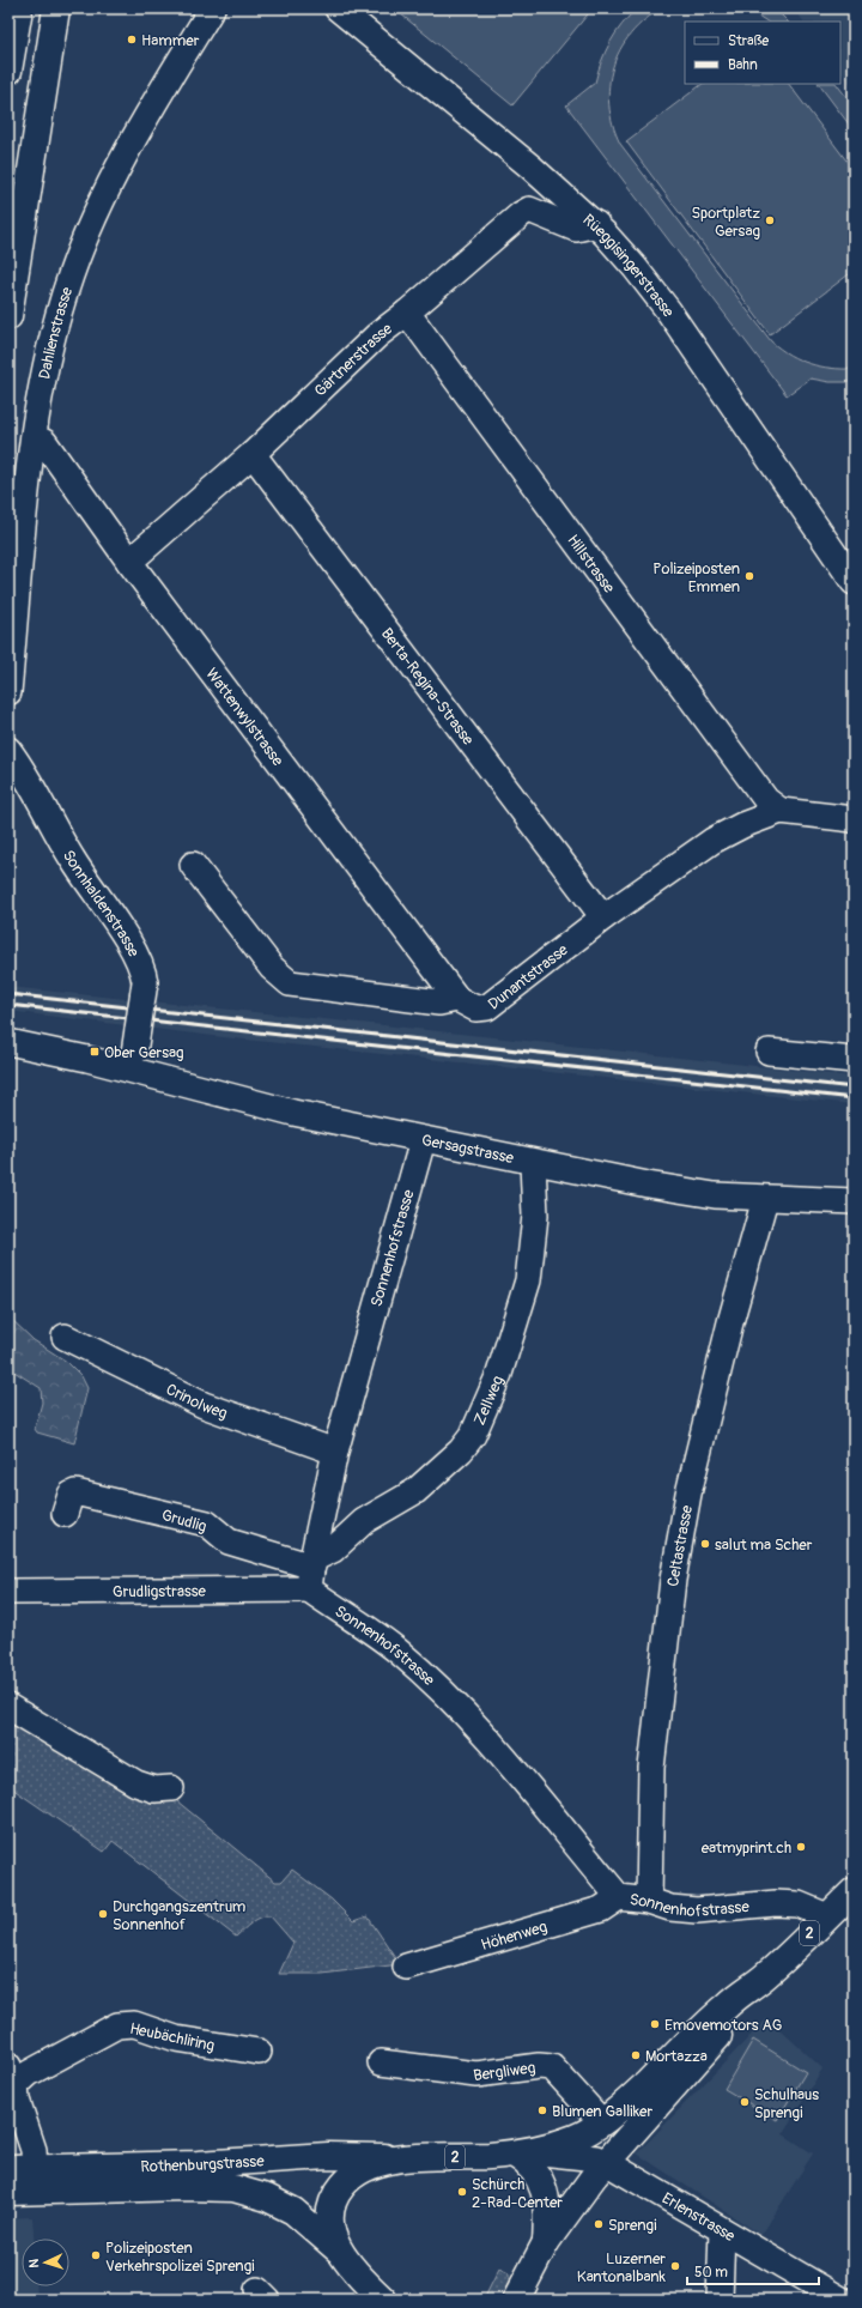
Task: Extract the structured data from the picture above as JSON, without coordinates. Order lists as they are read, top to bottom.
{
  "streets": {
    "main road": ["2", "Rothenburgstrasse"],
    "street": [
      "Rüeggisingerstrasse",
      "Dahlienstrasse",
      "Gärtnerstrasse",
      "Hillstrasse",
      "Berta-Regina-Strasse",
      "Wattenwylstrasse",
      "Sonnhaldenstrasse",
      "Dunantstrasse",
      "Gersagstrasse",
      "Sonnenhofstrasse",
      "Zellweg",
      "Crinolweg",
      "Grudlig",
      "Celtastrasse",
      "Grudligstrasse",
      "Höhenweg",
      "Heubächliring",
      "Bergliweg",
      "Erlenstrasse"
    ]
  },
  "crossings": [
    ["Rüeggisingerstrasse", "Gärtnerstrasse"],
    ["Dahlienstrasse", "Wattenwylstrasse"],
    ["Gärtnerstrasse", "Hillstrasse"],
    ["Gärtnerstrasse", "Berta-Regina-Strasse"],
    ["Gärtnerstrasse", "Wattenwylstrasse"],
    ["Hillstrasse", "Dunantstrasse"],
    ["Berta-Regina-Strasse", "Dunantstrasse"],
    ["Wattenwylstrasse", "Dunantstrasse"],
    ["Sonnhaldenstrasse", "Gersagstrasse"],
    ["Gersagstrasse", "Sonnenhofstrasse"],
    ["Gersagstrasse", "Zellweg"],
    ["Gersagstrasse", "Celtastrasse"],
    ["Sonnenhofstrasse", "Zellweg"],
    ["Sonnenhofstrasse", "Crinolweg"],
    ["Sonnenhofstrasse", "Grudlig"],
    ["Sonnenhofstrasse", "Celtastrasse"],
    ["Sonnenhofstrasse", "Grudligstrasse"],
    ["Sonnenhofstrasse", "2"],
    ["Sonnenhofstrasse", "Höhenweg"],
    ["Zellweg", "Grudlig"],
    ["Zellweg", "Grudligstrasse"],
    ["Grudlig", "Grudligstrasse"],
    ["2", "Bergliweg"],
    ["2", "Rothenburgstrasse"],
    ["2", "Erlenstrasse"],
    ["Heubächliring", "Rothenburgstrasse"]
  ],
  "places": {
    "other": [
      "Hammer",
      "Sportplatz Gersag",
      "Polizeiposten Emmen",
      "salut ma Scher",
      "eatmyprint.ch",
      "Durchgangszentrum Sonnenhof",
      "Emovemotors AG",
      "Mortazza",
      "Schulhaus Sprengi",
      "Blumen Galliker",
      "Schürch 2-Rad-Center",
      "Sprengi",
      "Polizeiposten Verkehrspolizei Sprengi",
      "Luzerner Kantonalbank"
    ],
    "transit": ["Ober Gersag"]
  },
  "legend": ["Straße", "Bahn"],
  "scale_bar": "50 m",
  "north": "left"
}
